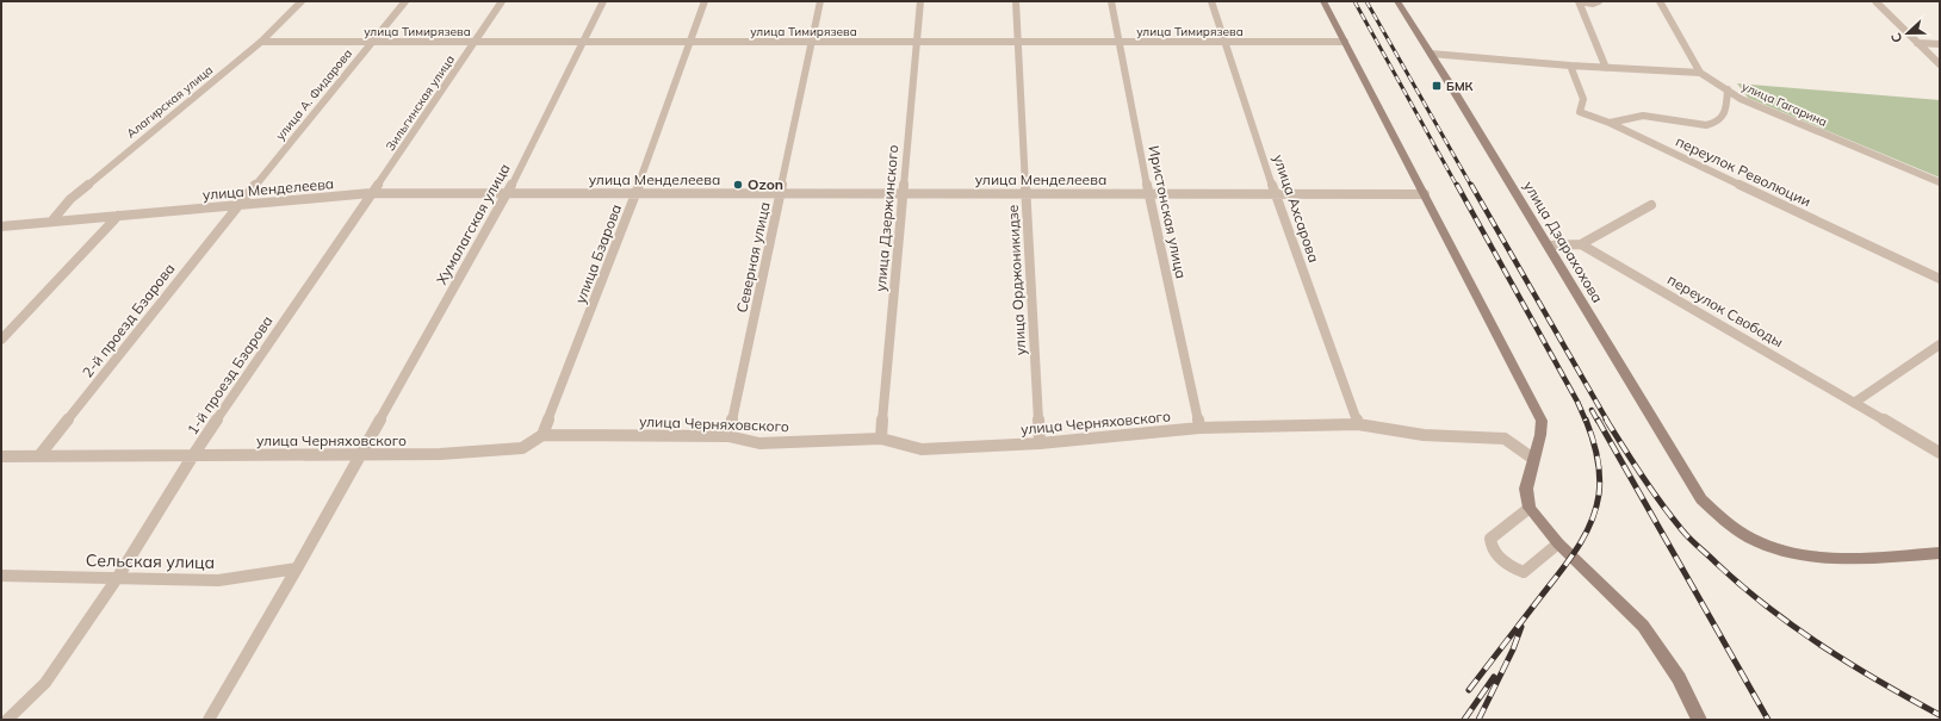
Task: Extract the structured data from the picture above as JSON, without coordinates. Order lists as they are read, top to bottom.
{
  "streets": {
    "street": [
      "улица Тимирязева",
      "улица А. Фидарова",
      "Алагирская улица",
      "Зильгинская улица",
      "улица Гагарина",
      "переулок Революции",
      "улица Менделеева",
      "улица Ахсарова",
      "Иристонская улица",
      "улица Дзержинского",
      "Хумалагская улица",
      "улица Дзарахохова",
      "улица Бзарова",
      "Северная улица",
      "улица Орджоникидзе",
      "переулок Свободы",
      "2-й проезд Бзарова",
      "1-й проезд Бзарова",
      "улица Черняховского",
      "Сельская улица"
    ]
  },
  "crossings": [
    ["улица Тимирязева", "улица А. Фидарова"],
    ["улица Тимирязева", "Алагирская улица"],
    ["улица Тимирязева", "Зильгинская улица"],
    ["улица Тимирязева", "улица Ахсарова"],
    ["улица Тимирязева", "Иристонская улица"],
    ["улица Тимирязева", "улица Дзержинского"],
    ["улица Тимирязева", "Хумалагская улица"],
    ["улица Тимирязева", "улица Бзарова"],
    ["улица Тимирязева", "Северная улица"],
    ["улица Тимирязева", "улица Орджоникидзе"],
    ["улица А. Фидарова", "улица Менделеева"],
    ["улица А. Фидарова", "2-й проезд Бзарова"],
    ["Алагирская улица", "улица Менделеева"],
    ["Зильгинская улица", "улица Менделеева"],
    ["Зильгинская улица", "1-й проезд Бзарова"],
    ["улица Менделеева", "улица Ахсарова"],
    ["улица Менделеева", "Иристонская улица"],
    ["улица Менделеева", "улица Дзержинского"],
    ["улица Менделеева", "Хумалагская улица"],
    ["улица Менделеева", "улица Бзарова"],
    ["улица Менделеева", "Северная улица"],
    ["улица Менделеева", "улица Орджоникидзе"],
    ["улица Менделеева", "2-й проезд Бзарова"],
    ["улица Менделеева", "1-й проезд Бзарова"],
    ["улица Ахсарова", "улица Черняховского"],
    ["Иристонская улица", "улица Черняховского"],
    ["улица Дзержинского", "улица Черняховского"],
    ["Хумалагская улица", "улица Черняховского"],
    ["Хумалагская улица", "Сельская улица"],
    ["улица Бзарова", "улица Черняховского"],
    ["Северная улица", "улица Черняховского"],
    ["улица Орджоникидзе", "улица Черняховского"],
    ["2-й проезд Бзарова", "улица Черняховского"],
    ["1-й проезд Бзарова", "улица Черняховского"],
    ["1-й проезд Бзарова", "Сельская улица"]
  ],
  "places": {
    "transit": ["БМК"],
    "other": ["Ozon"]
  },
  "north": "left"
}
